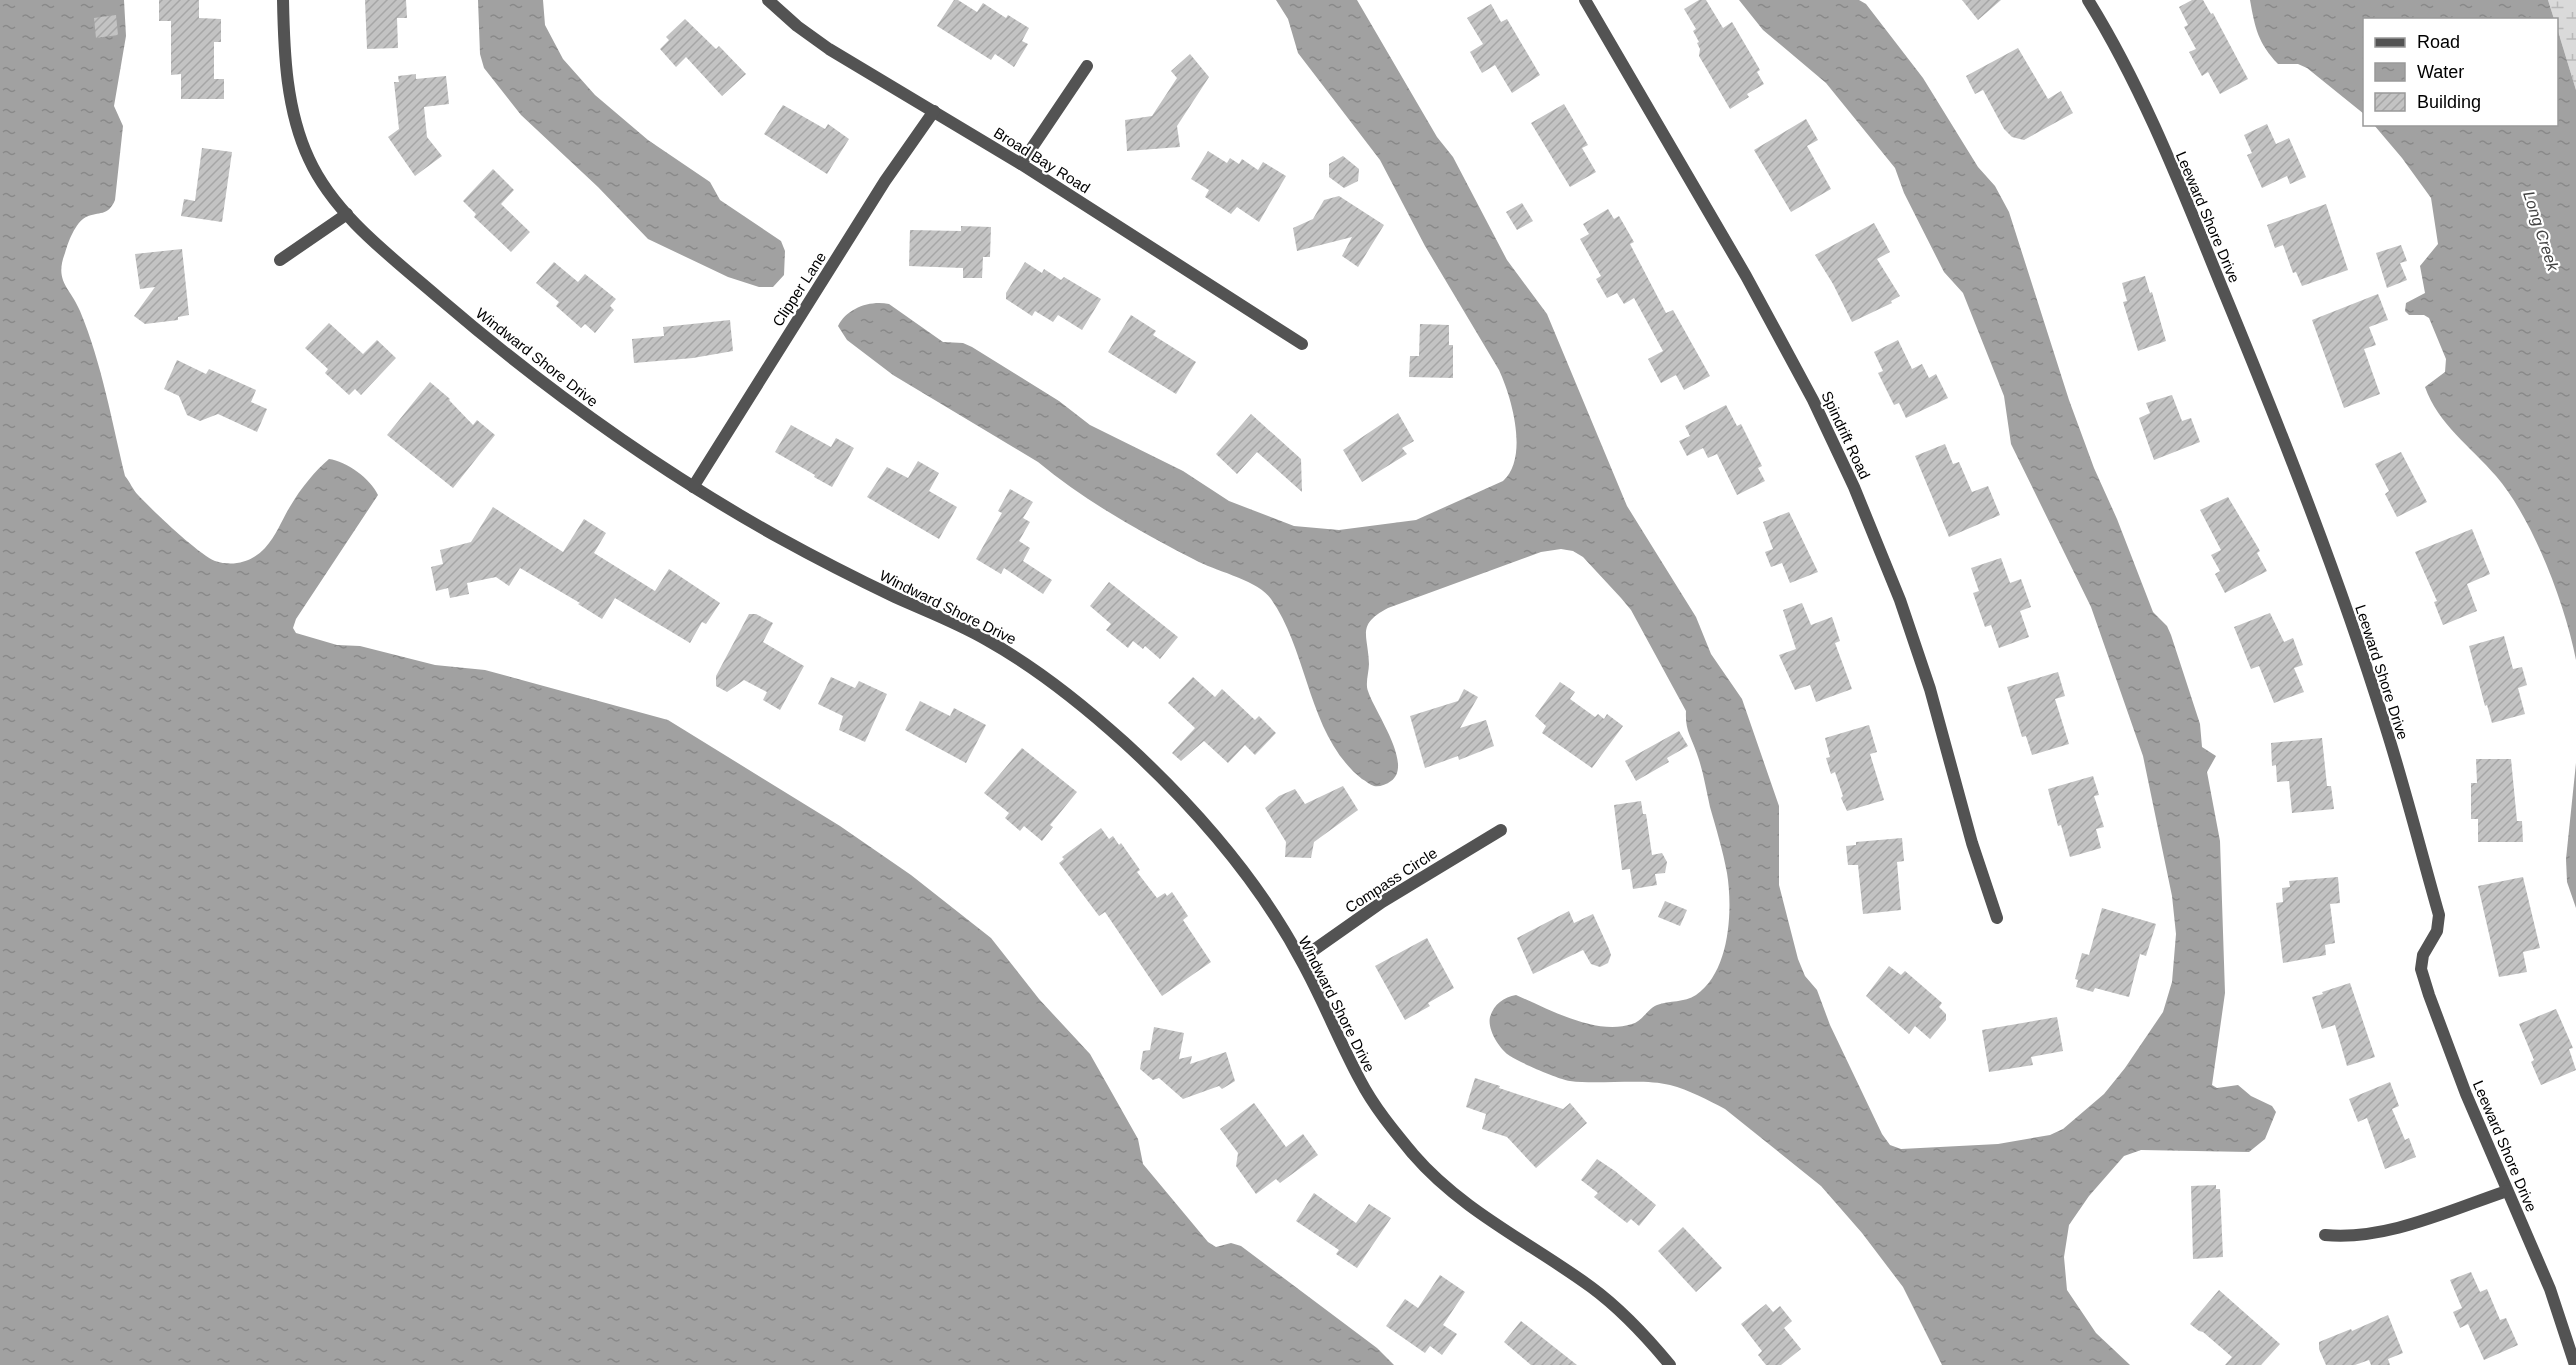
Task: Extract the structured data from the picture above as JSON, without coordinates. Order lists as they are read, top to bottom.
{
  "streets": {
    "street": [
      "Broad Bay Road",
      "Leeward Shore Drive",
      "Clipper Lane",
      "Windward Shore Drive",
      "Spindrift Road",
      "Compass Circle"
    ]
  },
  "crossings": [
    ["Broad Bay Road", "Clipper Lane"],
    ["Clipper Lane", "Windward Shore Drive"],
    ["Windward Shore Drive", "Compass Circle"]
  ],
  "water": ["Long Creek"],
  "legend": ["Road", "Water", "Building"]
}
